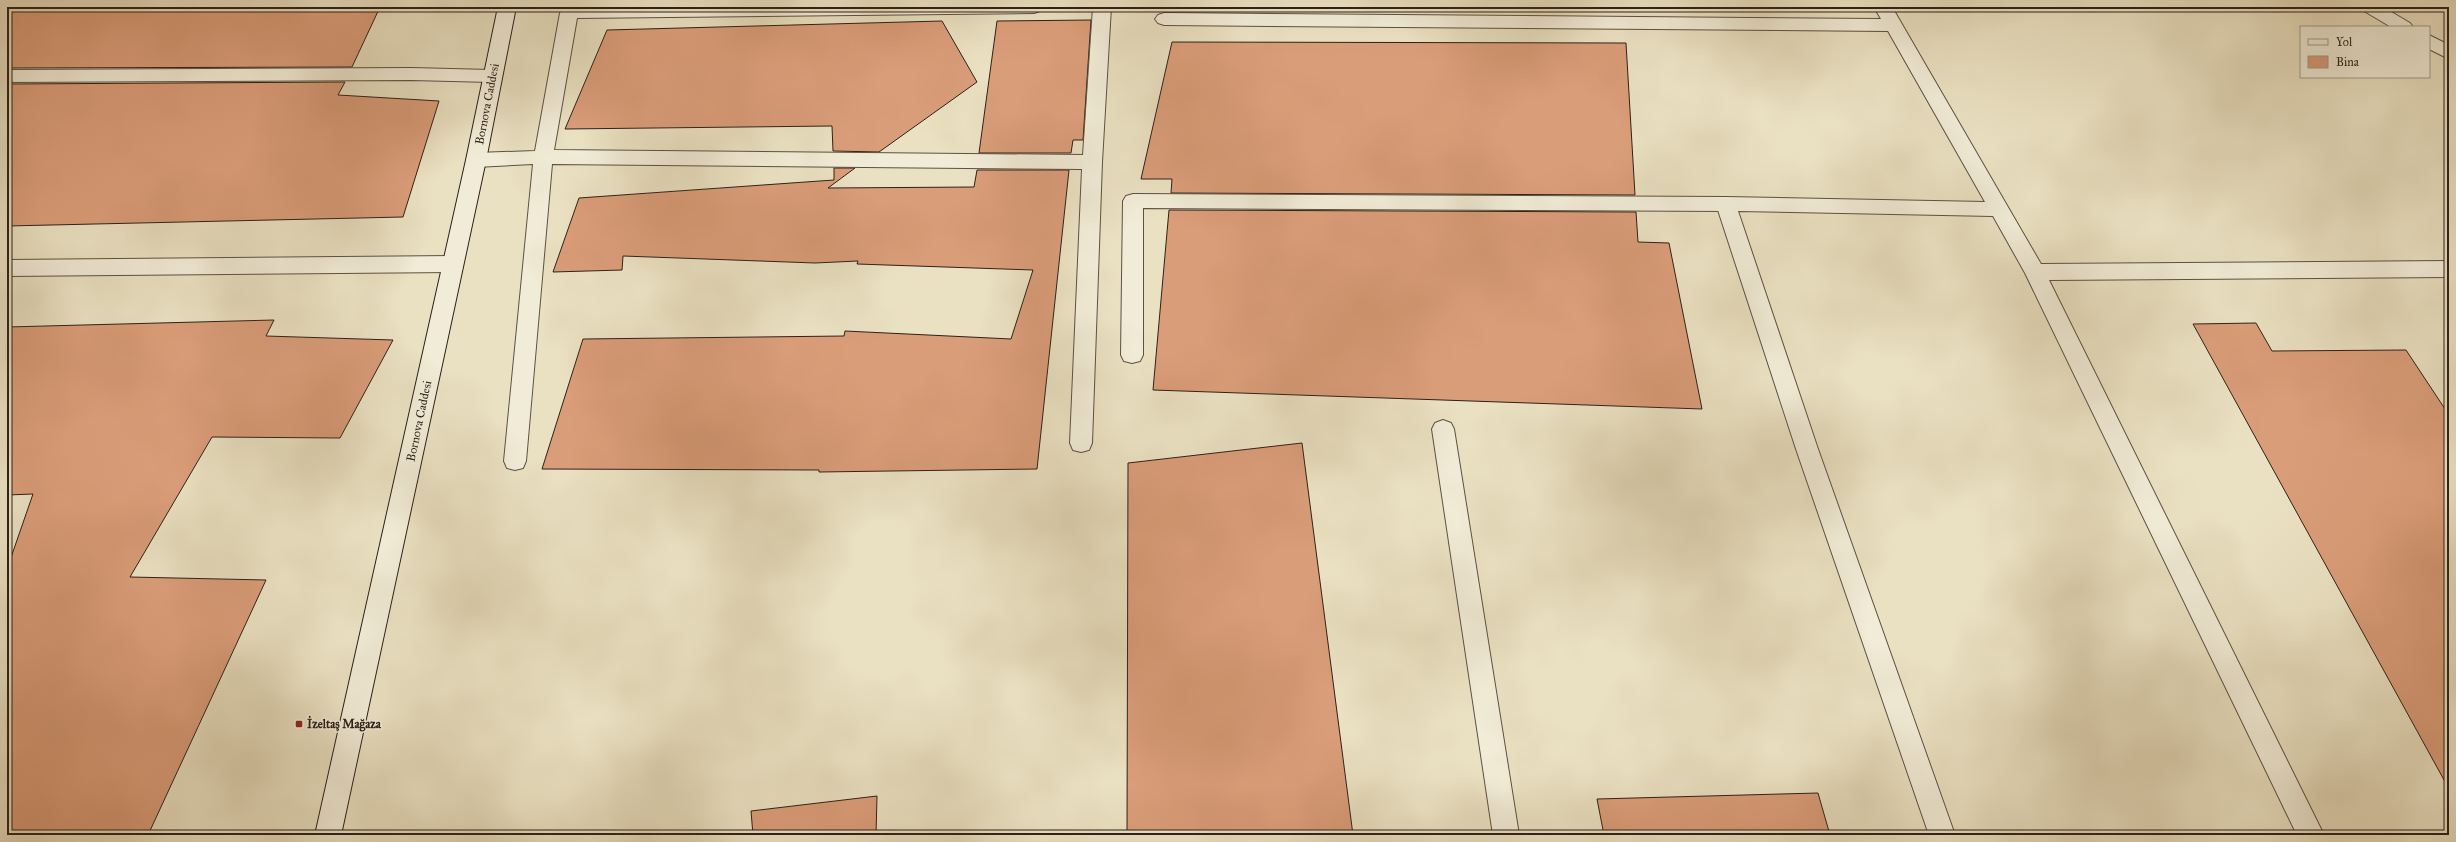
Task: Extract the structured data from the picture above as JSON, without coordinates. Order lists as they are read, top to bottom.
{
  "streets": {
    "street": ["Bornova Caddesi"]
  },
  "places": {
    "transit": ["İzeltaş Mağaza"]
  },
  "legend": ["Yol", "Bina"]
}
